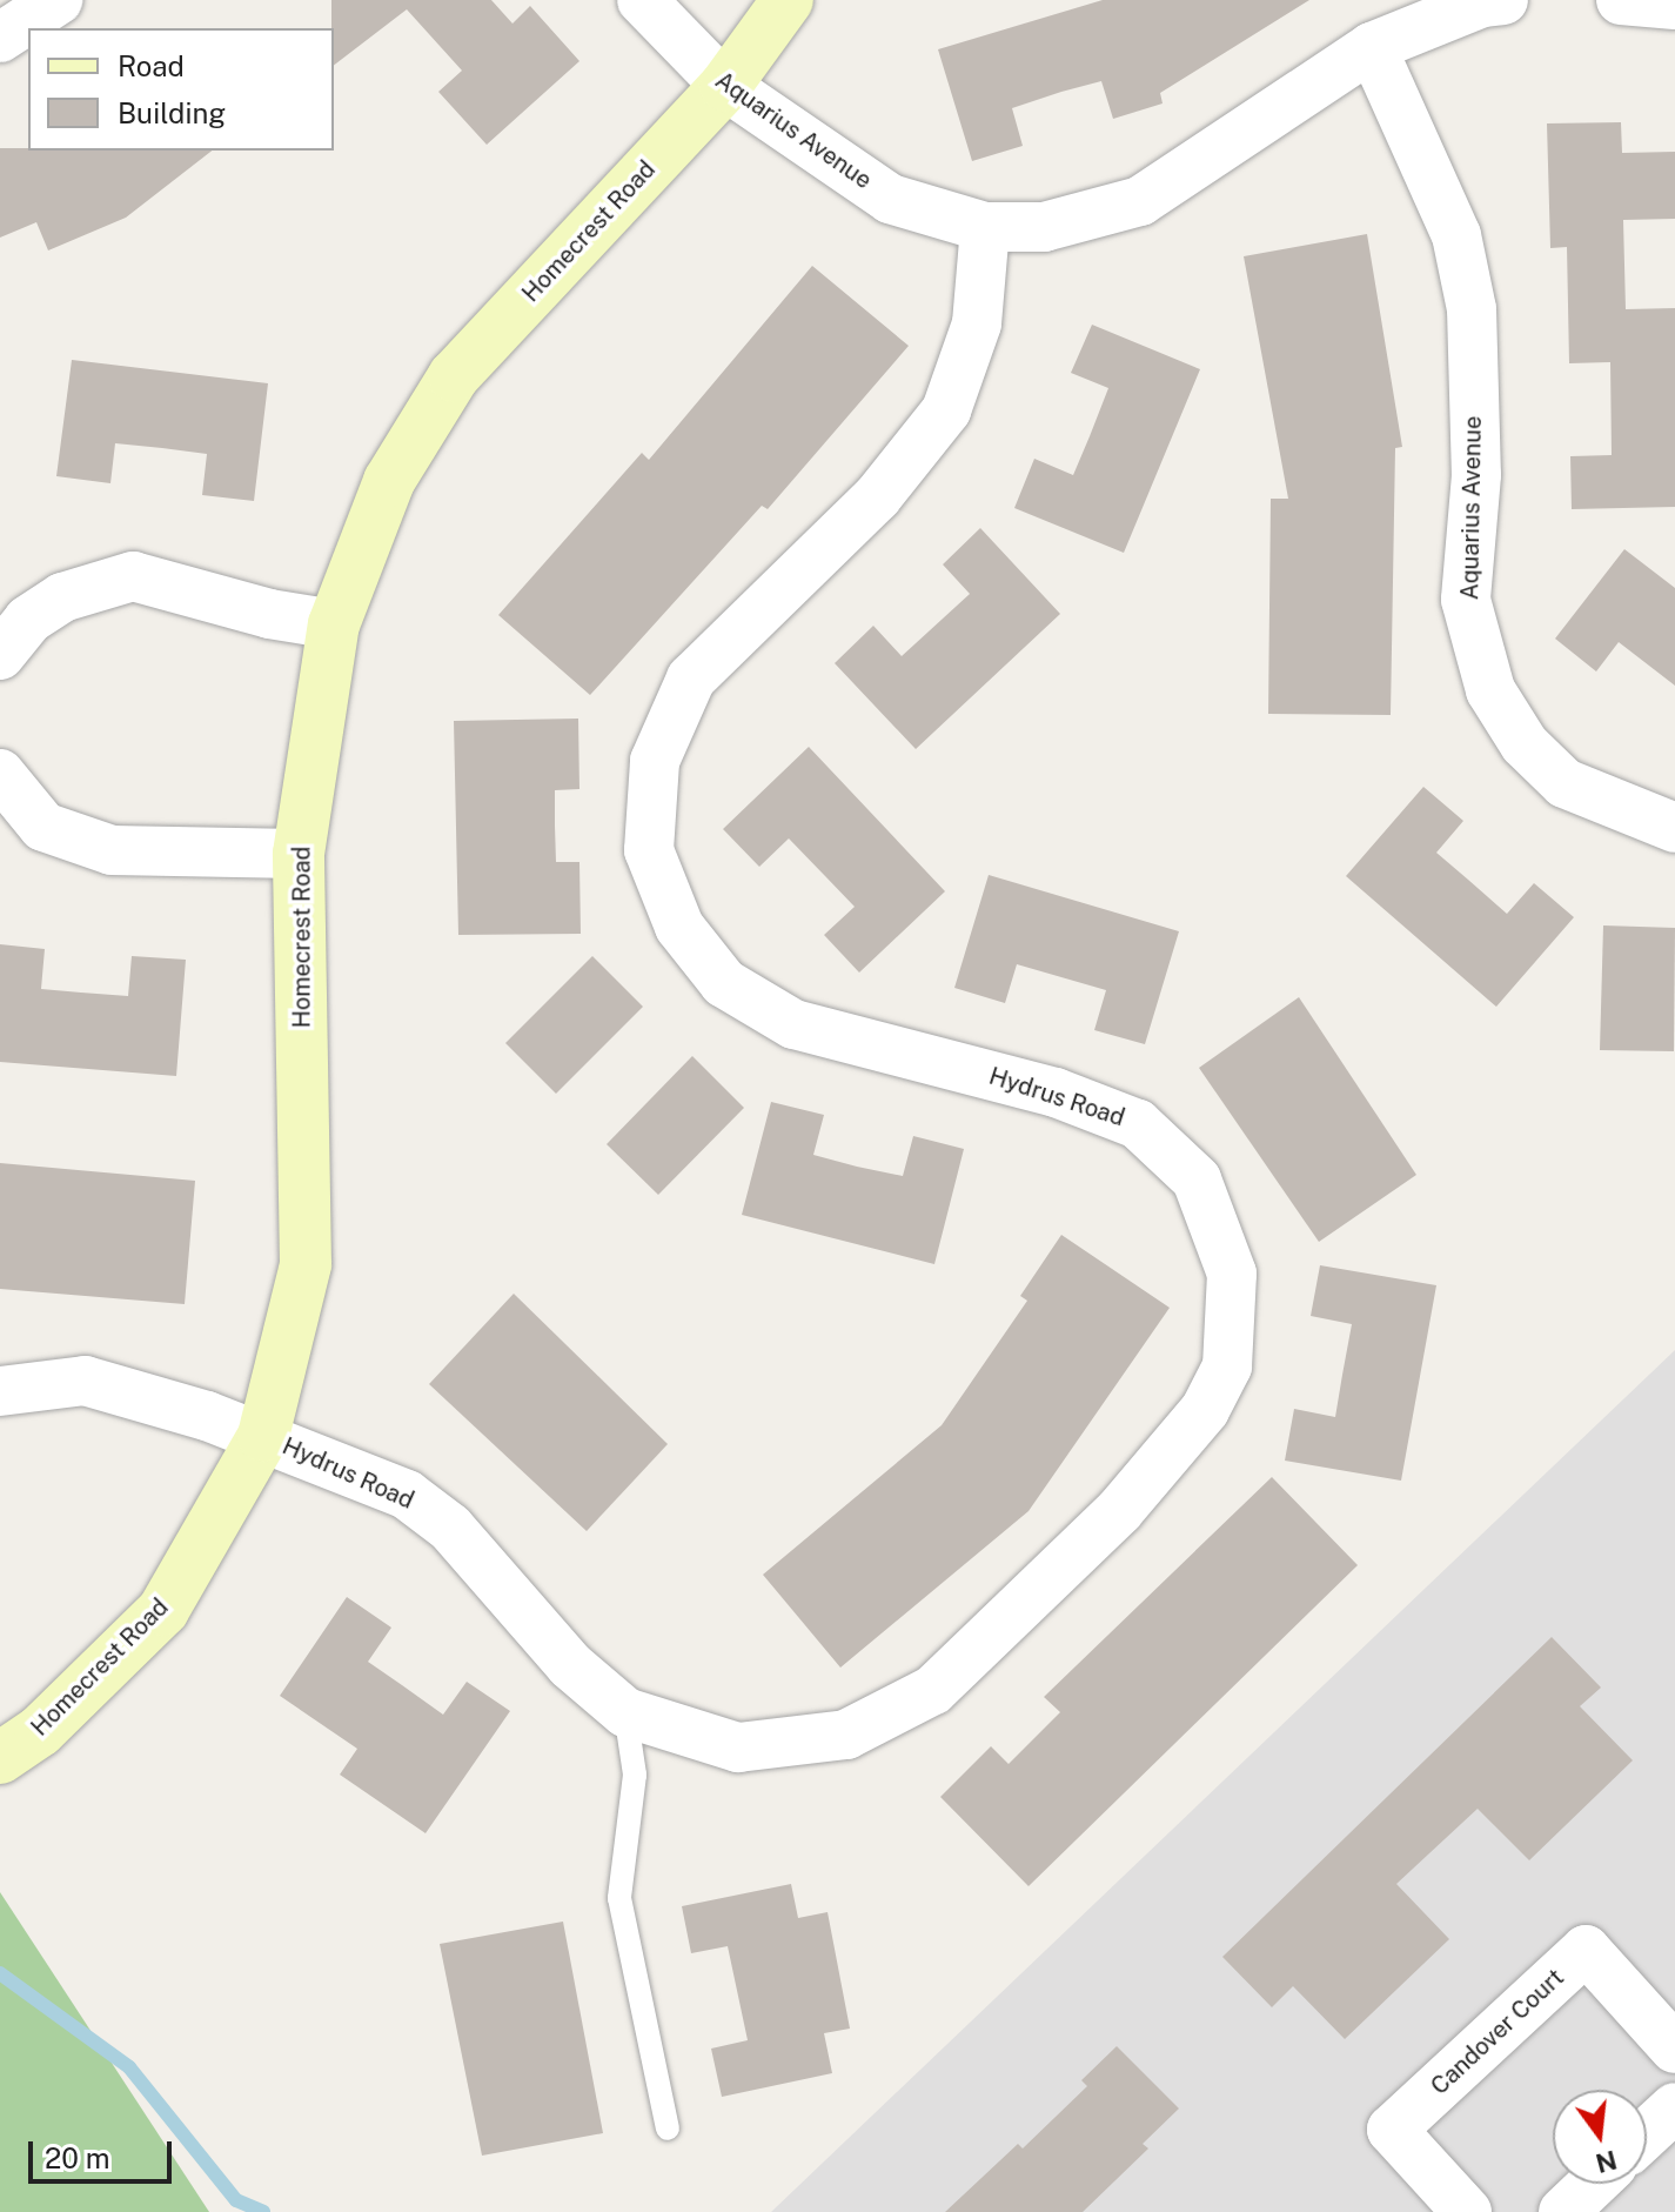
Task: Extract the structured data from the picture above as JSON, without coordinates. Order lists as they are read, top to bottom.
{
  "streets": {
    "street": [
      "Aquarius Avenue",
      "Homecrest Road",
      "Hydrus Road",
      "Candover Court"
    ]
  },
  "crossings": [
    ["Aquarius Avenue", "Homecrest Road"],
    ["Aquarius Avenue", "Hydrus Road"],
    ["Homecrest Road", "Hydrus Road"]
  ],
  "legend": ["Road", "Building"],
  "scale_bar": "20 m",
  "north": "bottom"
}
